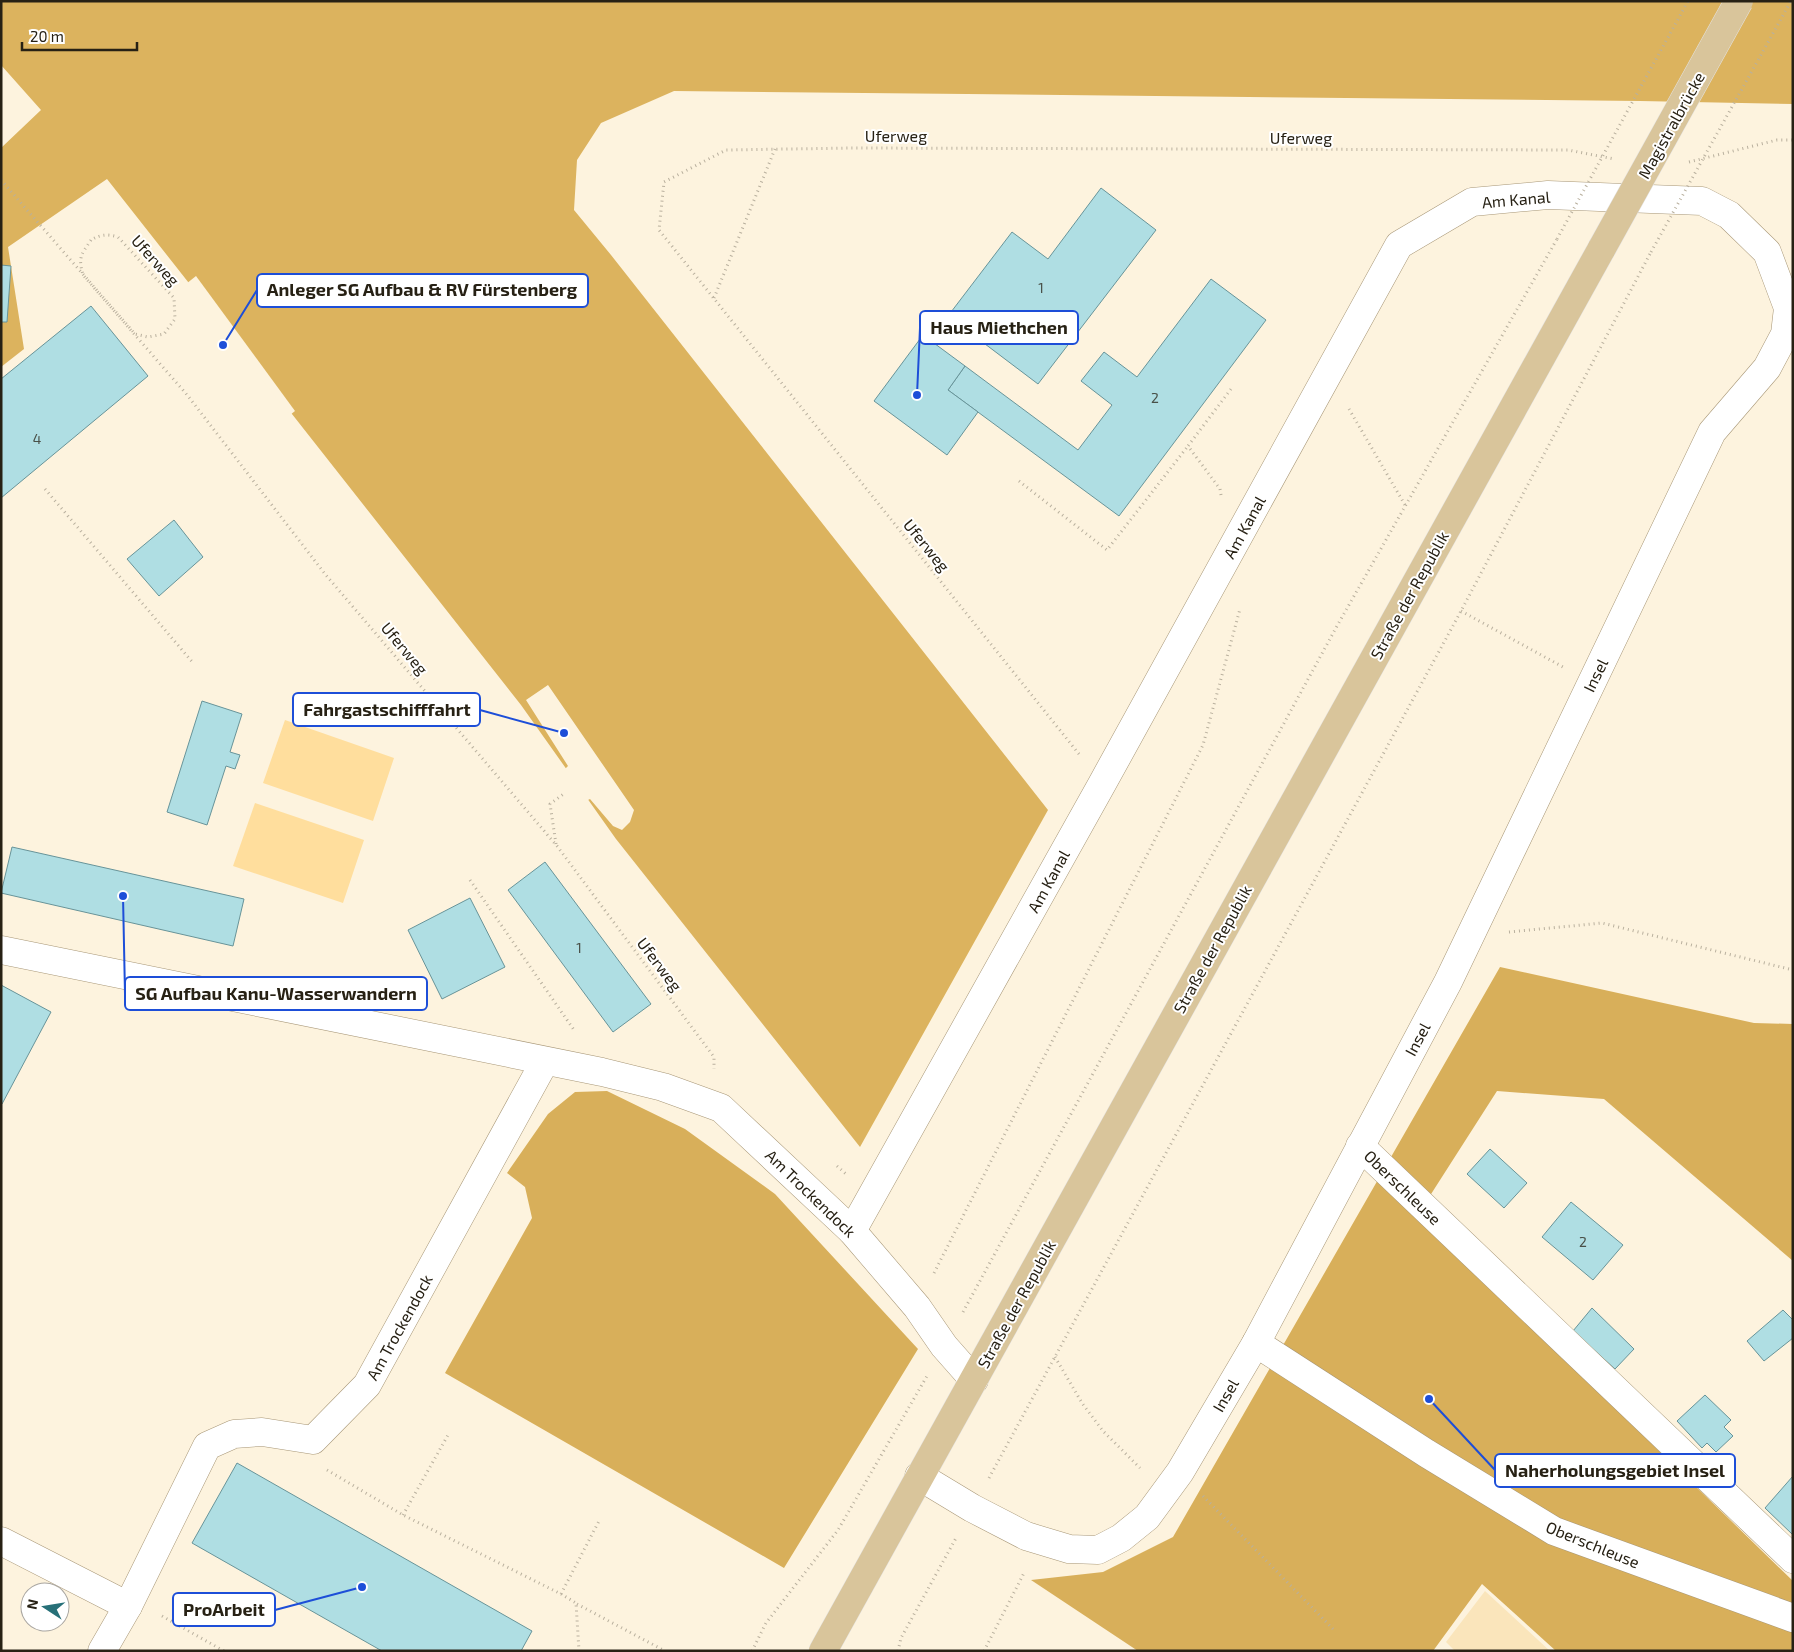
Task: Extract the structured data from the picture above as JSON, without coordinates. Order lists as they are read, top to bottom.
{
  "streets": {
    "main road": ["Magistralbrücke", "Straße der Republik"],
    "street": [
      "Am Kanal",
      "Insel",
      "Oberschleuse",
      "Am Trockendock"
    ],
    "path": ["Uferweg"]
  },
  "crossings": [
    ["Magistralbrücke", "Straße der Republik"],
    ["Uferweg", "Am Kanal"],
    ["Uferweg", "Am Trockendock"],
    ["Am Kanal", "Insel"],
    ["Am Kanal", "Am Trockendock"],
    ["Straße der Republik", "Insel"],
    ["Straße der Republik", "Am Trockendock"],
    ["Insel", "Oberschleuse"]
  ],
  "places": [
    "Anleger SG Aufbau & RV Fürstenberg",
    "Haus Miethchen",
    "Fahrgastschifffahrt",
    "SG Aufbau Kanu-Wasserwandern",
    "Naherholungsgebiet Insel",
    "ProArbeit"
  ],
  "house_numbers": [
    "1",
    "2",
    "4",
    "1",
    "2"
  ],
  "scale_bar": "20 m",
  "north": "left"
}
